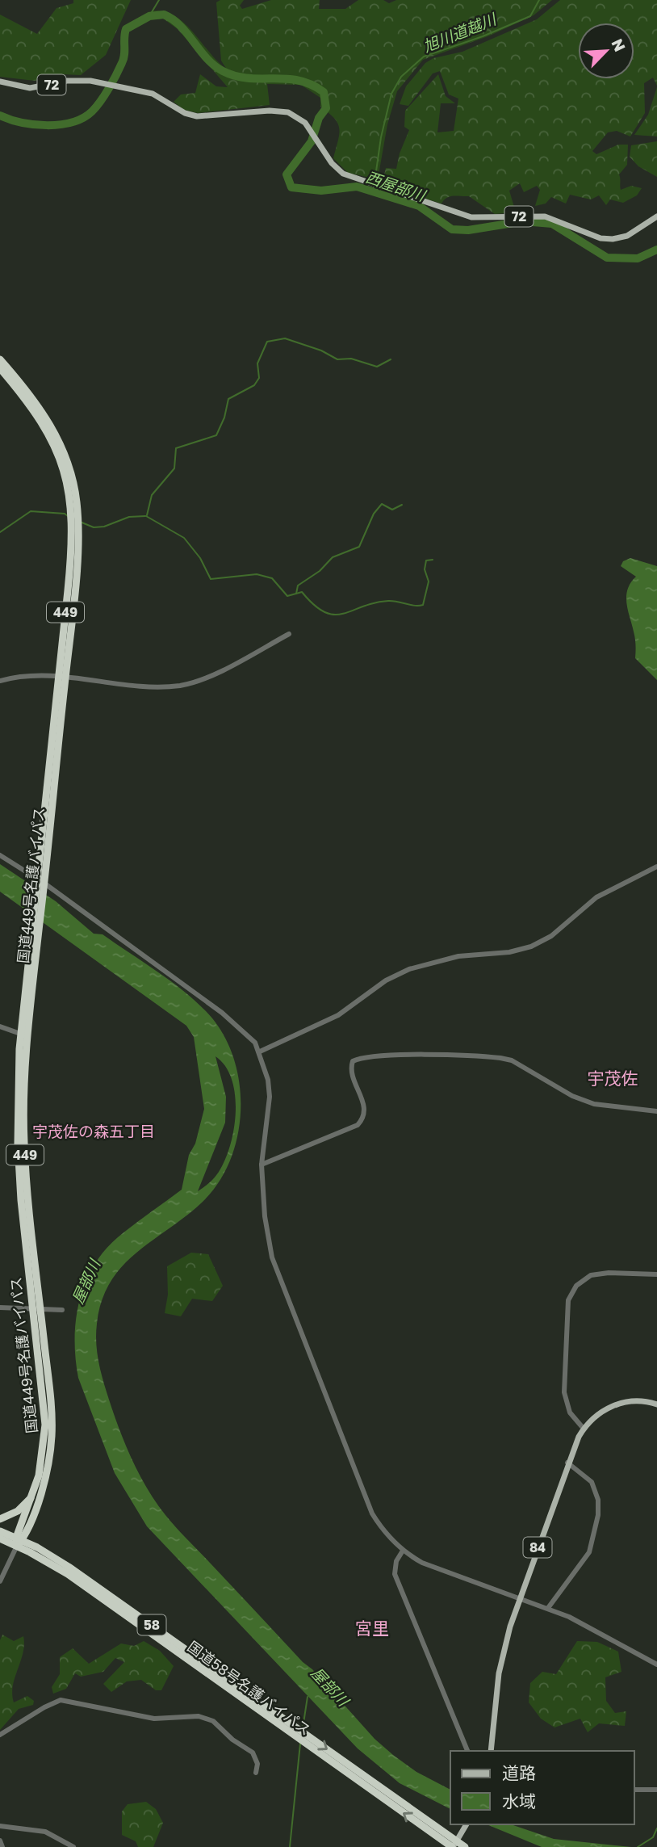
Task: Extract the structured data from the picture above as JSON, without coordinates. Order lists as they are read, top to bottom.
{
  "streets": {
    "highway": [
      "449",
      "国道449号名護バイパス",
      "58",
      "国道58号名護バイパス"
    ],
    "main road": ["72", "84"]
  },
  "crossings": [
    ["国道449号名護バイパス", "国道58号名護バイパス"]
  ],
  "districts": ["宇茂佐", "宇茂佐の森五丁目", "宮里"],
  "water": ["旭川道越川", "西屋部川", "屋部川"],
  "legend": ["道路", "水域"],
  "north": "top right"
}
